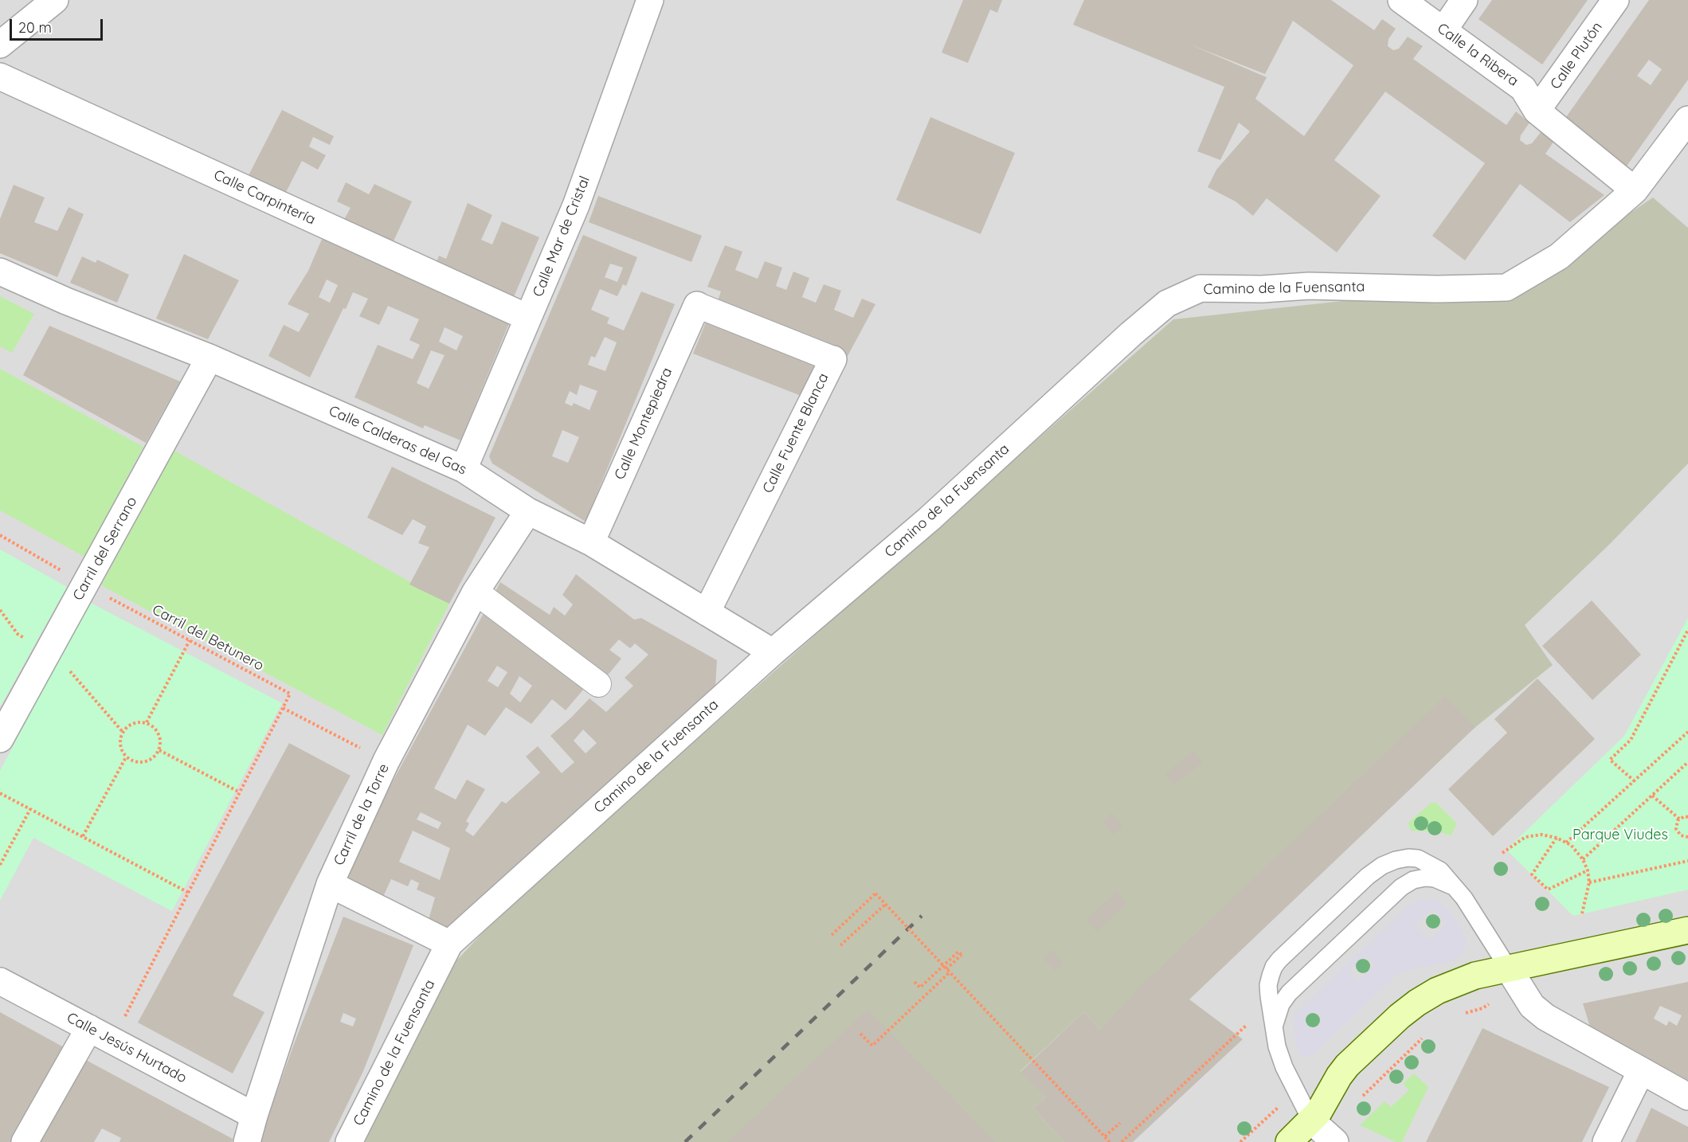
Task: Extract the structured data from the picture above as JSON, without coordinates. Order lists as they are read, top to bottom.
{
  "streets": {
    "street": [
      "Calle la Ribera",
      "Calle Plutón",
      "Calle Carpintería",
      "Calle Mar de Cristal",
      "Camino de la Fuensanta",
      "Calle Montepiedra",
      "Calle Fuente Blanca",
      "Calle Calderas del Gas",
      "Carril del Serrano",
      "Carril de la Torre",
      "Calle Jesús Hurtado"
    ],
    "path": ["Carril del Betunero"]
  },
  "crossings": [
    ["Calle la Ribera", "Calle Plutón"],
    ["Calle la Ribera", "Camino de la Fuensanta"],
    ["Calle Carpintería", "Calle Mar de Cristal"],
    ["Calle Mar de Cristal", "Calle Calderas del Gas"],
    ["Camino de la Fuensanta", "Calle Calderas del Gas"],
    ["Calle Montepiedra", "Calle Fuente Blanca"],
    ["Calle Montepiedra", "Calle Calderas del Gas"],
    ["Calle Fuente Blanca", "Calle Calderas del Gas"],
    ["Calle Calderas del Gas", "Carril del Serrano"],
    ["Calle Calderas del Gas", "Carril de la Torre"],
    ["Carril del Serrano", "Carril del Betunero"],
    ["Carril de la Torre", "Calle Jesús Hurtado"]
  ],
  "parks": ["Parque Viudes"],
  "scale_bar": "20 m"
}
